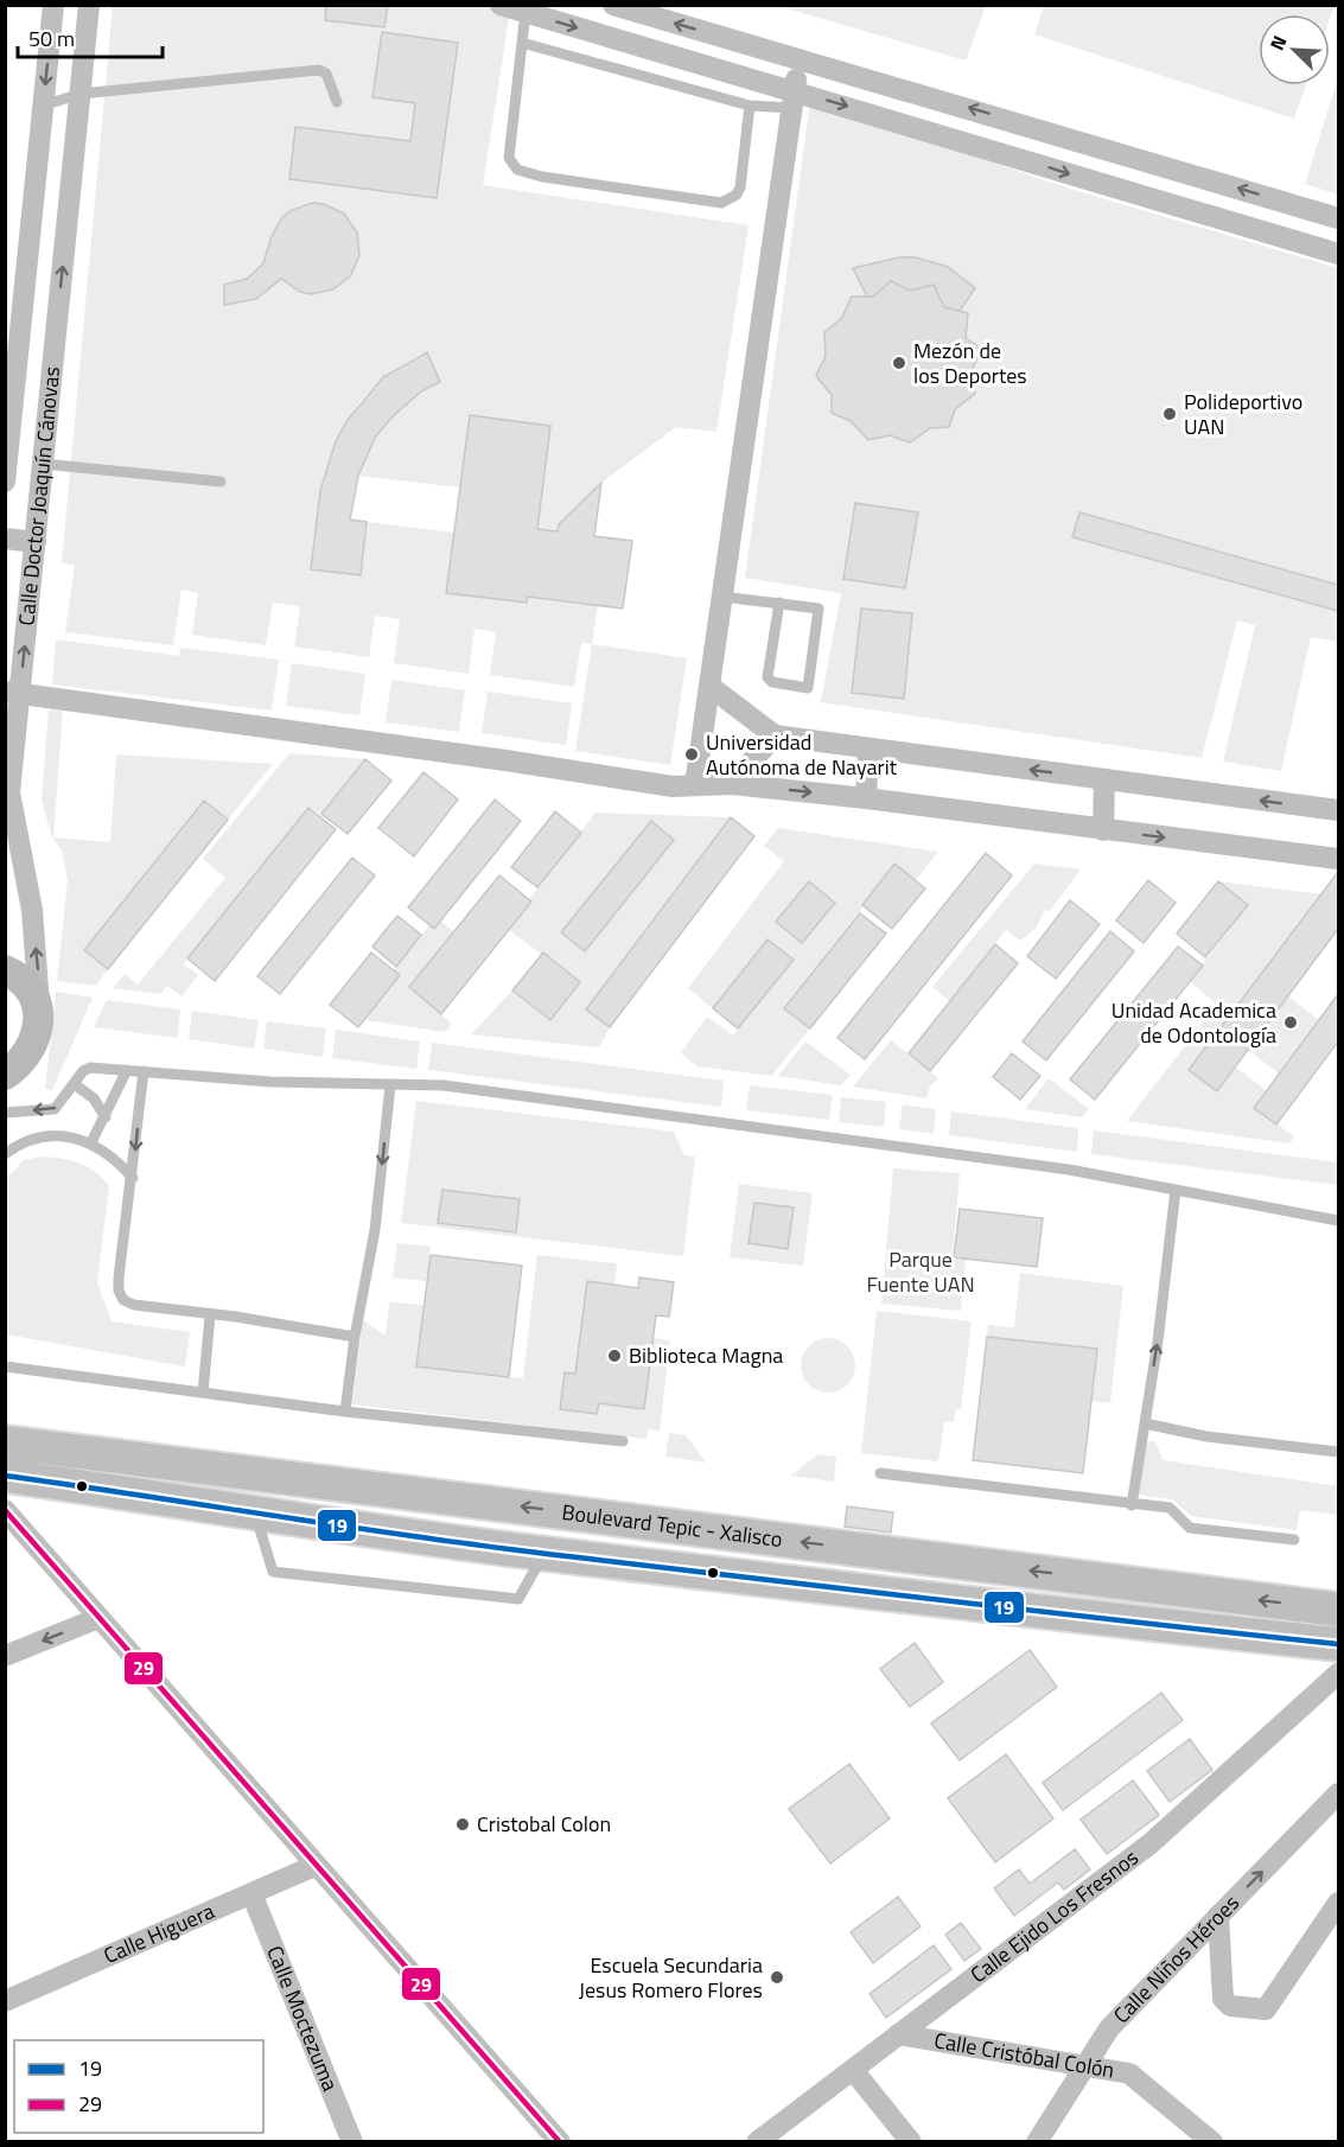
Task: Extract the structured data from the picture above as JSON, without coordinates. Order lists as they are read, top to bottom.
{
  "streets": {
    "main road": ["Boulevard Tepic - Xalisco"],
    "street": [
      "Calle Doctor Joaquín Cánovas",
      "Calle Ejido Los Fresnos",
      "Calle Higuera",
      "Calle Niños Héroes",
      "Calle Moctezuma",
      "Calle Cristóbal Colón"
    ]
  },
  "crossings": [
    ["Calle Ejido Los Fresnos", "Calle Cristóbal Colón"],
    ["Calle Higuera", "Calle Moctezuma"],
    ["Calle Niños Héroes", "Calle Cristóbal Colón"]
  ],
  "one_way": ["Calle Niños Héroes"],
  "parks": ["Parque Fuente UAN"],
  "places": [
    "Mezón de los Deportes",
    "Polideportivo UAN",
    "Universidad Autónoma de Nayarit",
    "Unidad Academica de Odontología",
    "Biblioteca Magna",
    "Cristobal Colon",
    "Escuela Secundaria Jesus Romero Flores"
  ],
  "lines": ["transit line 19", "transit line 29"],
  "legend": ["19", "29"],
  "scale_bar": "50 m",
  "north": "top left"
}
